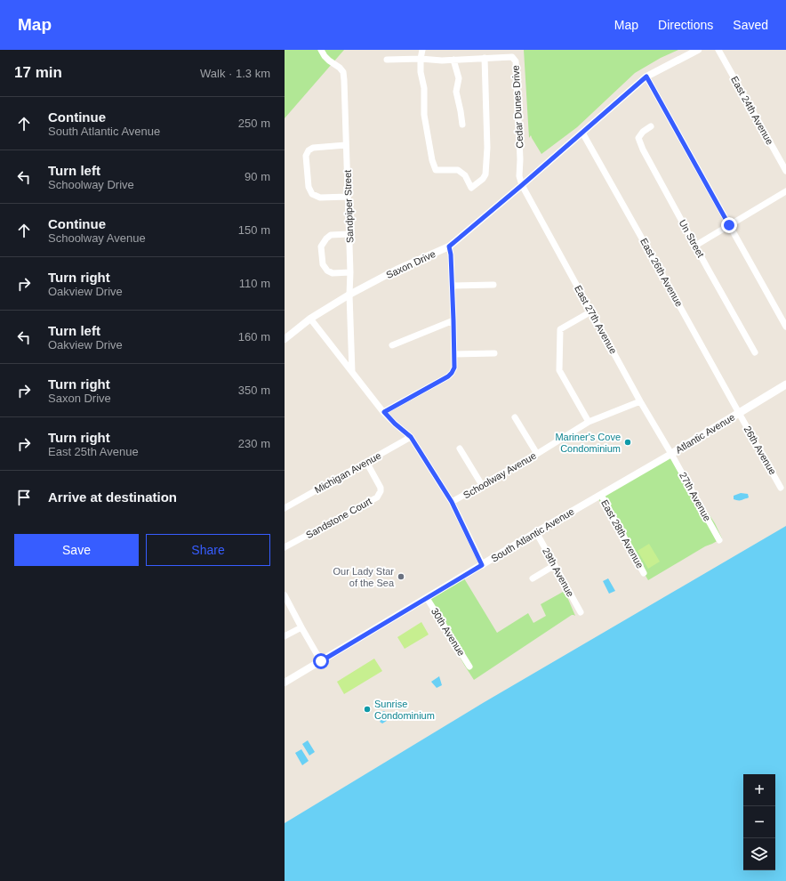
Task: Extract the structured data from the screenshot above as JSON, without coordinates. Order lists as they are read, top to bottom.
{
  "streets": {
    "main road": ["Atlantic Avenue"],
    "street": [
      "Cedar Dunes Drive",
      "East 24th Avenue",
      "Sandpiper Street",
      "Un Street",
      "Saxon Drive",
      "East 26th Avenue",
      "East 27th Avenue",
      "26th Avenue",
      "Michigan Avenue",
      "Schoolway Avenue",
      "27th Avenue",
      "Sandstone Court",
      "East 28th Avenue",
      "South Atlantic Avenue",
      "29th Avenue",
      "30th Avenue"
    ]
  },
  "crossings": [
    ["Cedar Dunes Drive", "Saxon Drive"],
    ["Cedar Dunes Drive", "East 27th Avenue"],
    ["Sandpiper Street", "Saxon Drive"],
    ["Sandpiper Street", "Schoolway Avenue"],
    ["Saxon Drive", "East 26th Avenue"],
    ["Saxon Drive", "East 27th Avenue"],
    ["Saxon Drive", "Schoolway Avenue"],
    ["East 26th Avenue", "Atlantic Avenue"],
    ["East 26th Avenue", "26th Avenue"],
    ["East 27th Avenue", "Atlantic Avenue"],
    ["East 27th Avenue", "Schoolway Avenue"],
    ["East 27th Avenue", "27th Avenue"],
    ["East 27th Avenue", "South Atlantic Avenue"],
    ["Atlantic Avenue", "26th Avenue"],
    ["Atlantic Avenue", "27th Avenue"],
    ["Atlantic Avenue", "South Atlantic Avenue"],
    ["Michigan Avenue", "Schoolway Avenue"],
    ["Michigan Avenue", "Sandstone Court"],
    ["27th Avenue", "South Atlantic Avenue"],
    ["East 28th Avenue", "South Atlantic Avenue"],
    ["South Atlantic Avenue", "29th Avenue"],
    ["South Atlantic Avenue", "30th Avenue"]
  ],
  "places": ["Mariner's Cove Condominium", "Our Lady Star of the Sea", "Sunrise Condominium"],
  "page": {
    "header": "Map",
    "nav": ["Map", "Directions", "Saved"],
    "heading": ["17 min", "Walk · 1.3 km"],
    "list": [
      ["Continue", "South Atlantic Avenue", "250 m"],
      ["Turn left", "Schoolway Drive", "90 m"],
      ["Continue", "Schoolway Avenue", "150 m"],
      ["Turn right", "Oakview Drive", "110 m"],
      ["Turn left", "Oakview Drive", "160 m"],
      ["Turn right", "Saxon Drive", "350 m"],
      ["Turn right", "East 25th Avenue", "230 m"],
      "Arrive at destination"
    ],
    "buttons": ["Save", "Share"],
    "map_buttons": ["+", "−"]
  }
}
